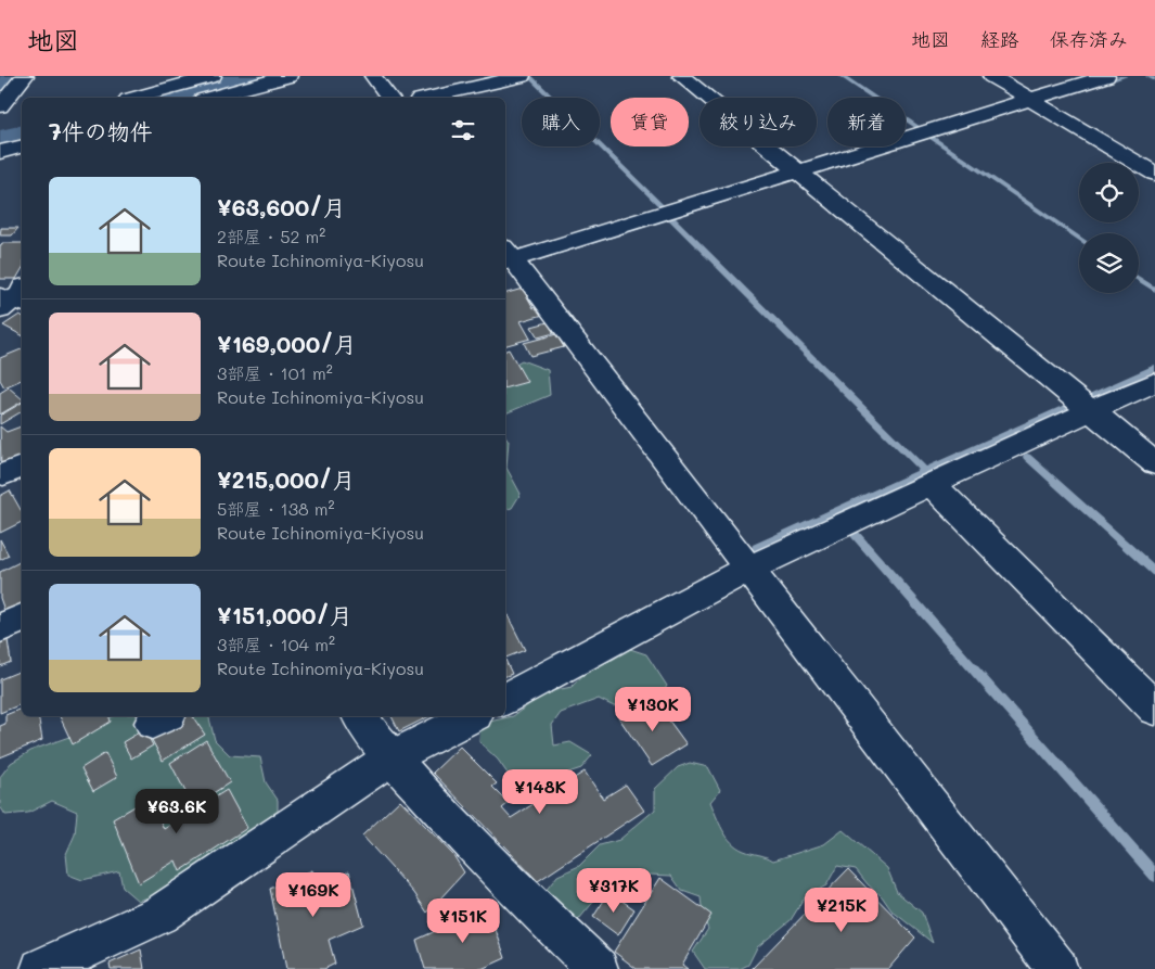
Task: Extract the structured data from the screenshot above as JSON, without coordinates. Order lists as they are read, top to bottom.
{
  "page": {
    "header": "地図",
    "nav": ["地図", "経路", "保存済み"],
    "chip": [
      "購入",
      "賃貸",
      "絞り込み",
      "新着"
    ],
    "heading": "7件の物件",
    "list": [
      {
        "name": "¥63,600/月",
        "note": "2部屋 · 52 m² · Route Ichinomiya-Kiyosu"
      },
      {
        "name": "¥169,000/月",
        "note": "3部屋 · 101 m² · Route Ichinomiya-Kiyosu"
      },
      {
        "name": "¥215,000/月",
        "note": "5部屋 · 138 m² · Route Ichinomiya-Kiyosu"
      },
      {
        "name": "¥151,000/月",
        "note": "3部屋 · 104 m² · Route Ichinomiya-Kiyosu"
      }
    ],
    "price": [
      "¥130K",
      "¥148K",
      "¥63.6K",
      "¥317K",
      "¥169K",
      "¥215K",
      "¥151K"
    ]
  }
}
